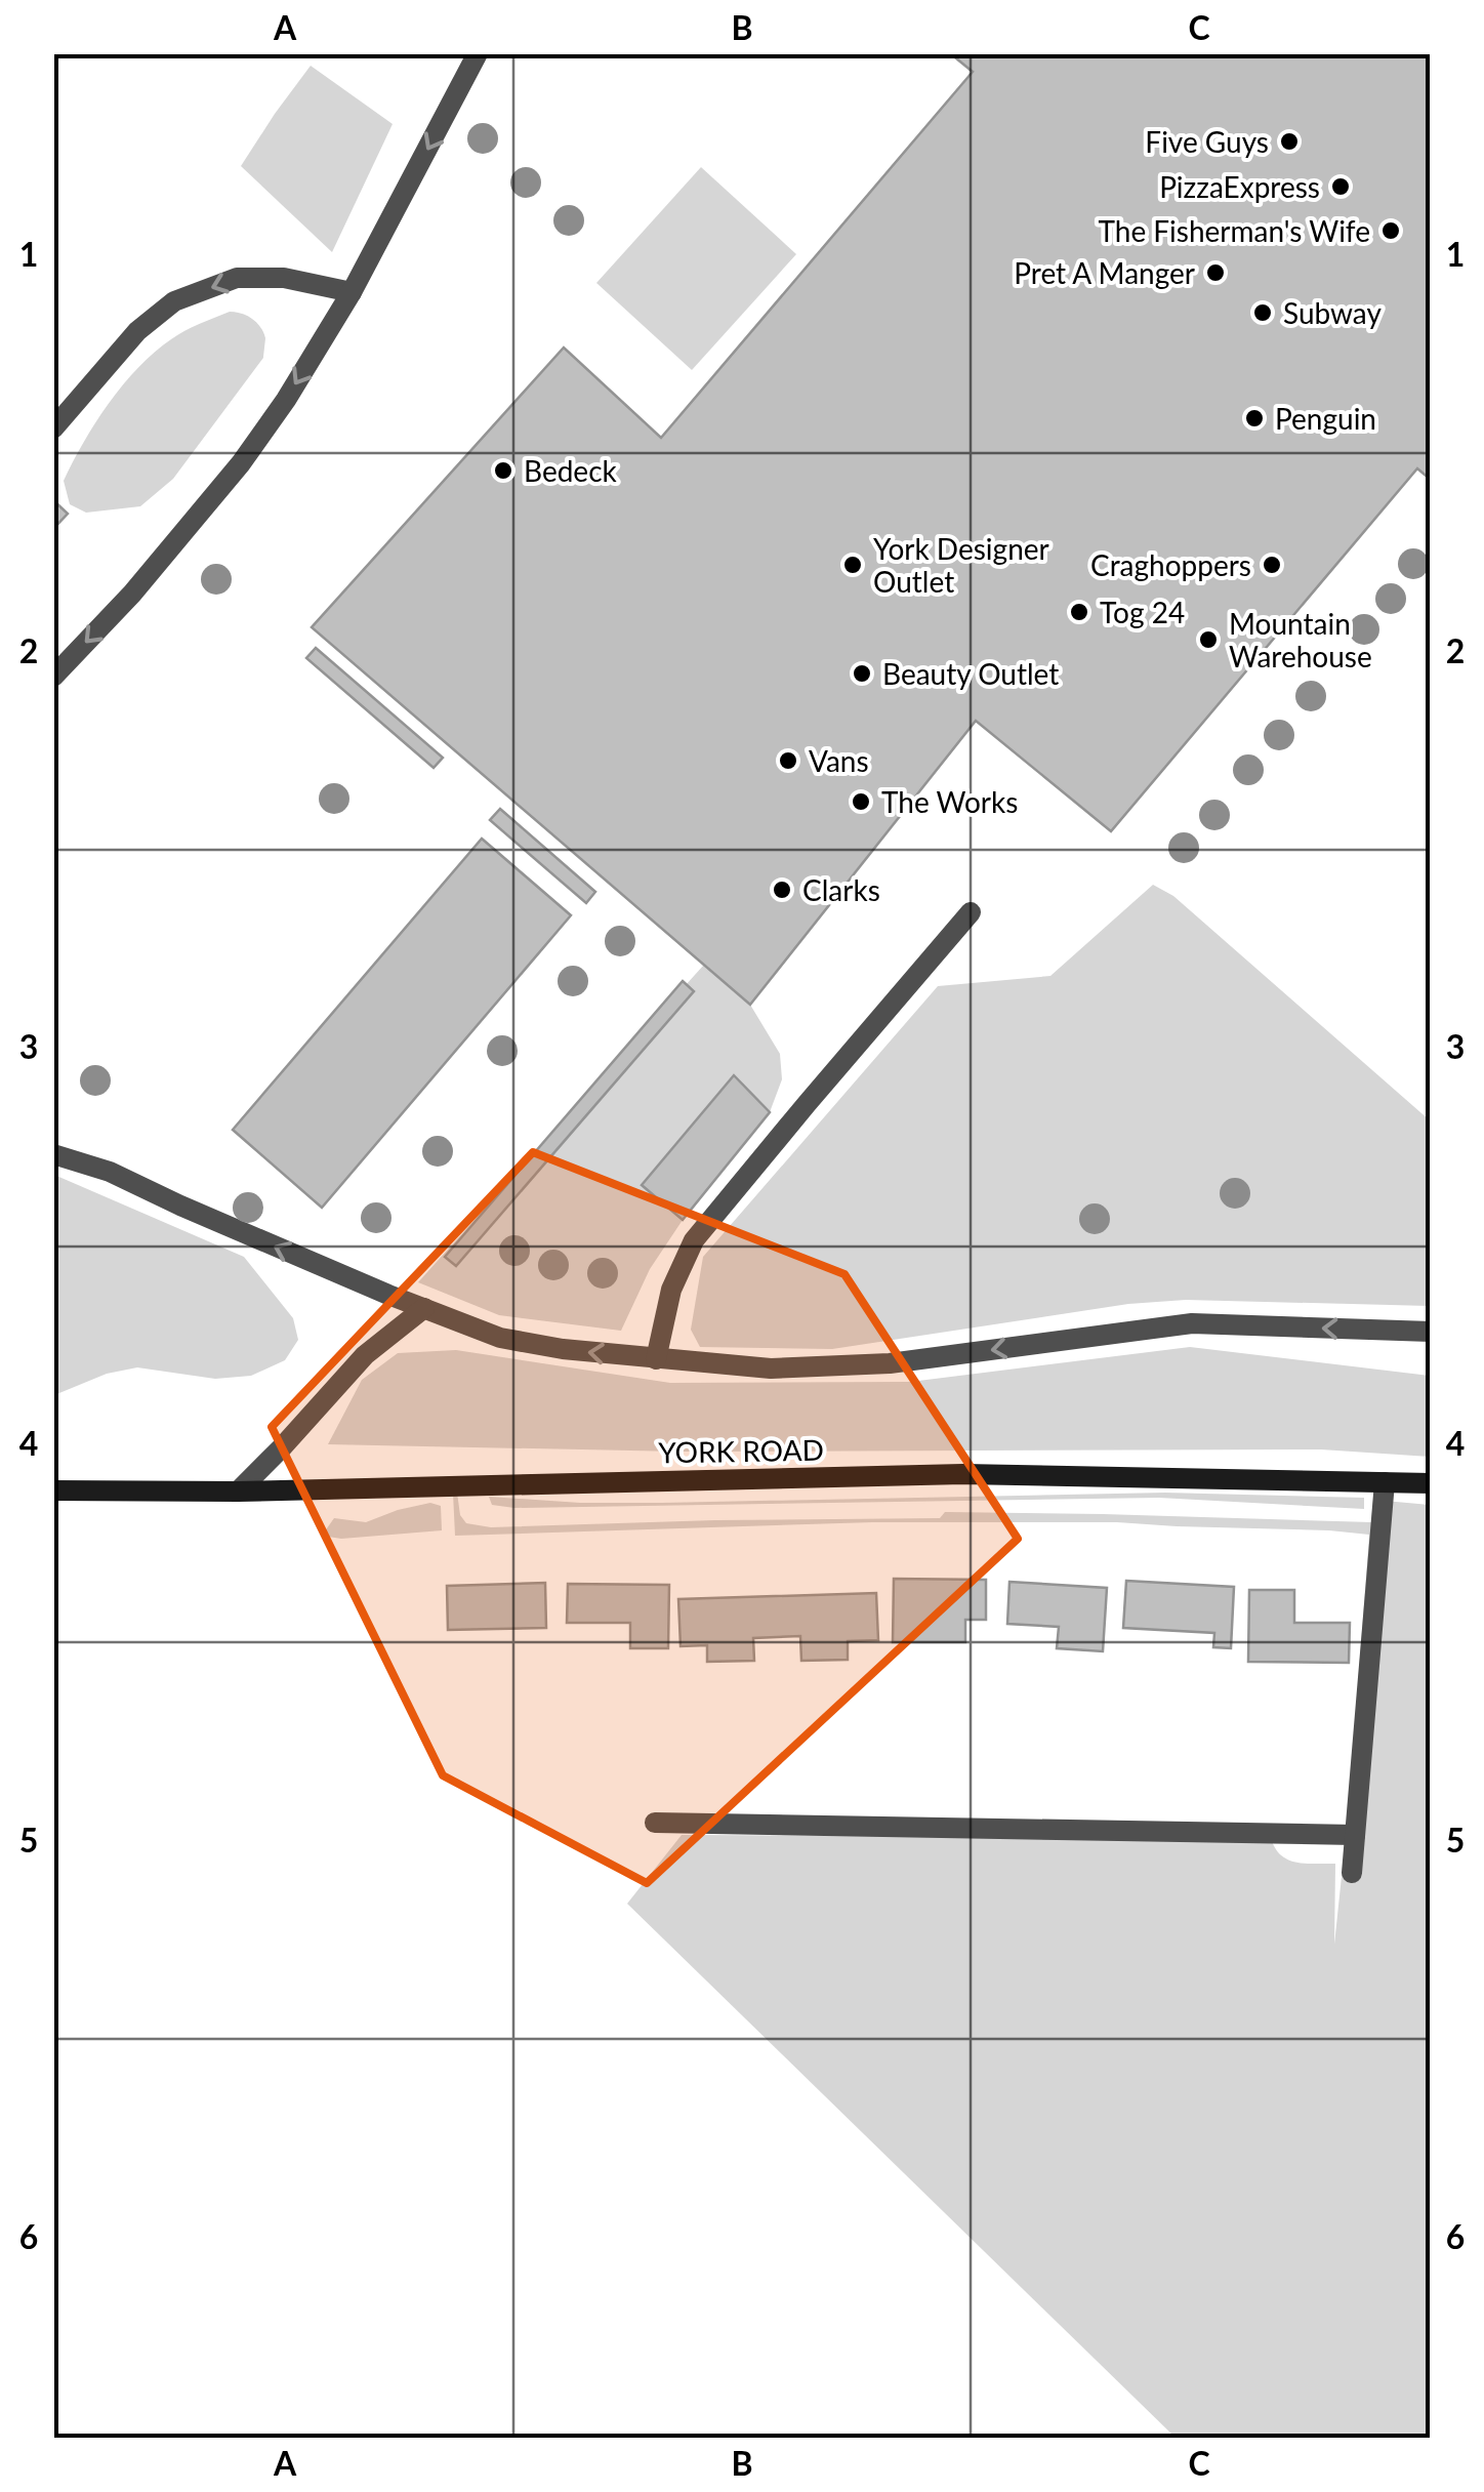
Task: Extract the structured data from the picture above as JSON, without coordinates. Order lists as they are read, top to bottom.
{
  "streets": {
    "main road": ["YORK ROAD"]
  },
  "places": [
    "Five Guys",
    "PizzaExpress",
    "The Fisherman's Wife",
    "Pret A Manger",
    "Subway",
    "Penguin",
    "Bedeck",
    "York Designer Outlet",
    "Craghoppers",
    "Tog 24",
    "Mountain Warehouse",
    "Beauty Outlet",
    "Vans",
    "The Works",
    "Clarks"
  ],
  "grid": {
    "columns": ["A", "B", "C"],
    "rows": [
      "1",
      "2",
      "3",
      "4",
      "5",
      "6"
    ]
  }
}
